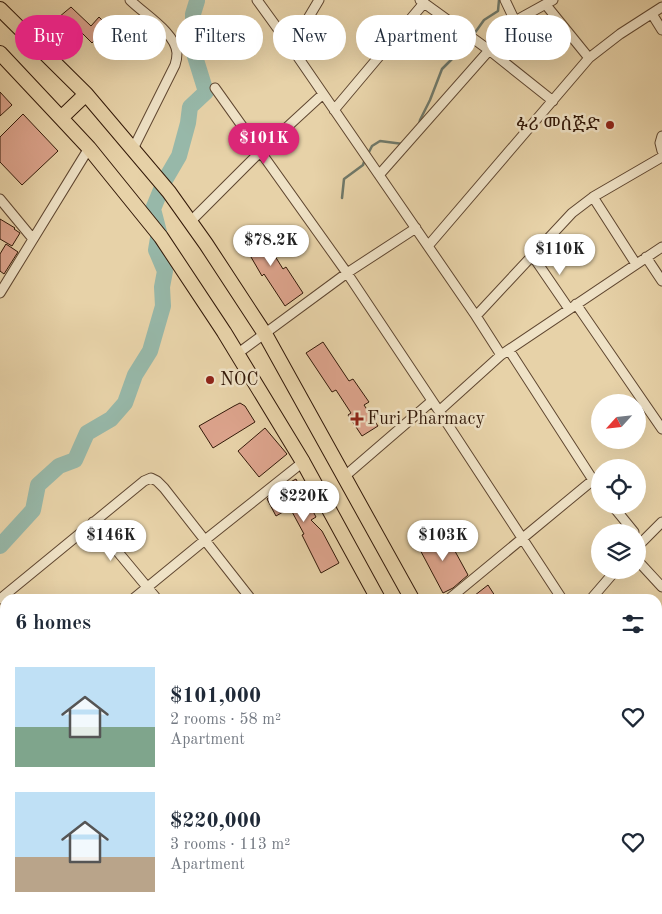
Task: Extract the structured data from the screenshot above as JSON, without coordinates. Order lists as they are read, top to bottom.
{
  "places": {
    "other": ["ፉሪ መስጅድ", "NOC"],
    "health": ["Furi Pharmacy"]
  },
  "north": "bottom left",
  "page": {
    "chip": [
      "Buy",
      "Rent",
      "Filters",
      "New",
      "Apartment",
      "House"
    ],
    "price": [
      "$101K",
      "$78.2K",
      "$110K",
      "$220K",
      "$146K",
      "$103K"
    ],
    "heading": "6 homes",
    "list": [
      {
        "name": "$101,000",
        "note": "2 rooms · 58 m² · Apartment"
      },
      {
        "name": "$220,000",
        "note": "3 rooms · 113 m² · Apartment"
      }
    ]
  }
}
